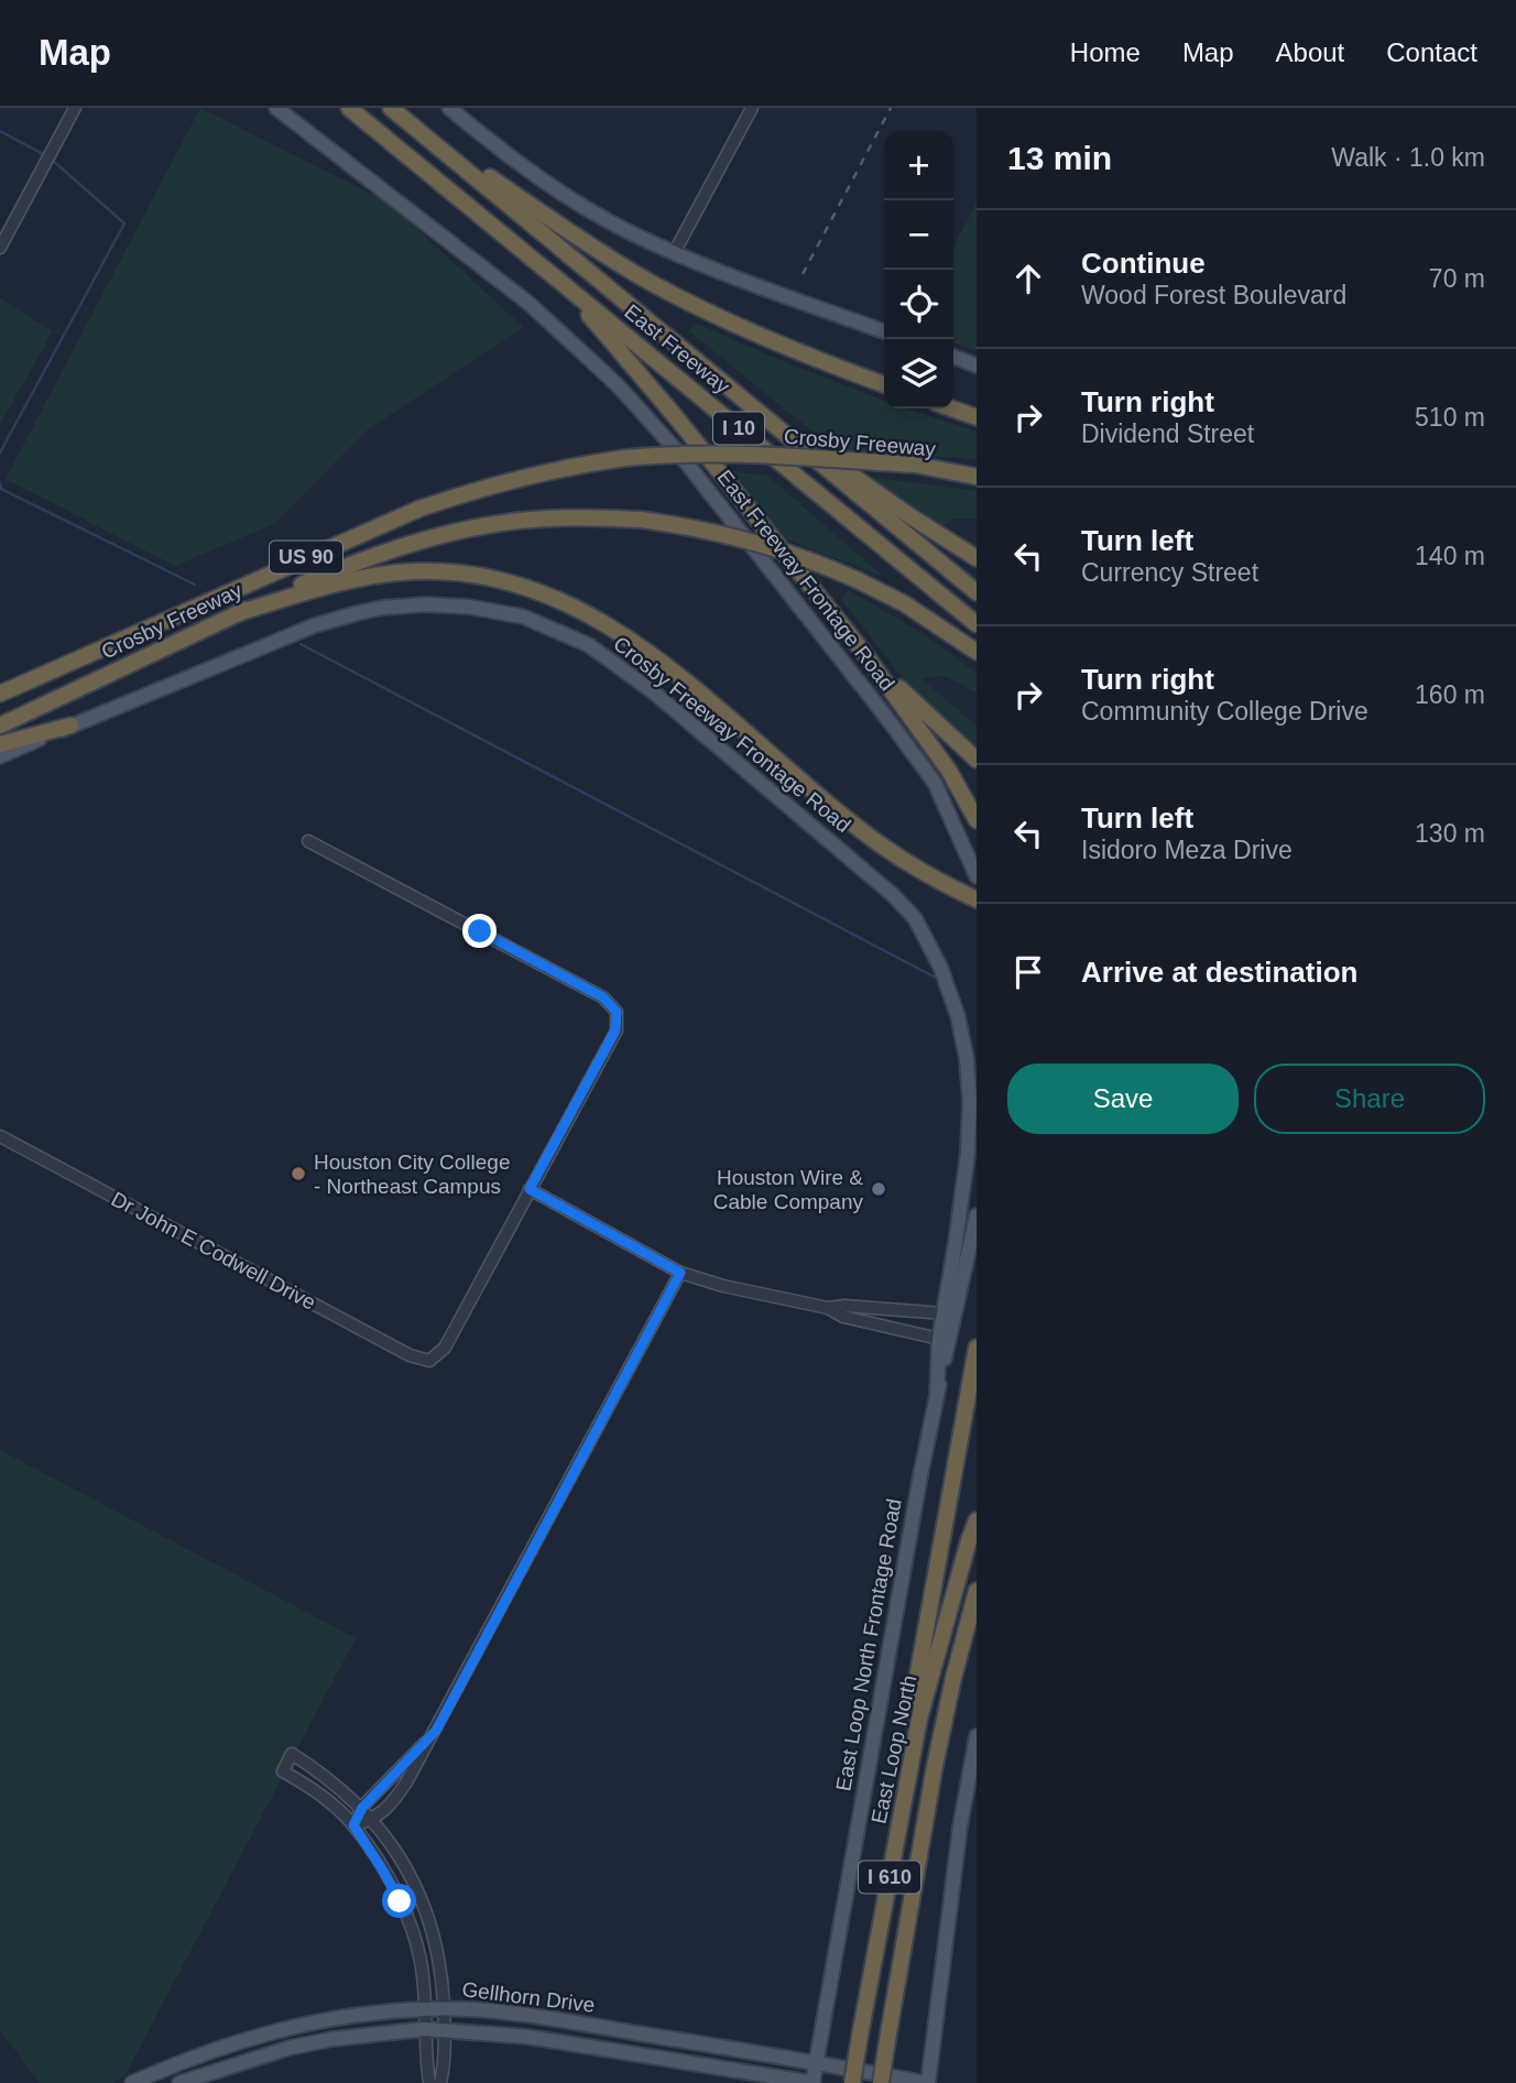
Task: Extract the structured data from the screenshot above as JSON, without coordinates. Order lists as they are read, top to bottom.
{
  "streets": {
    "highway": [
      "East Freeway",
      "I 10",
      "Crosby Freeway",
      "US 90",
      "East Loop North",
      "I 610"
    ],
    "main road": [
      "East Freeway Frontage Road",
      "Crosby Freeway Frontage Road",
      "East Loop North Frontage Road",
      "Gellhorn Drive"
    ],
    "street": ["Dr John E Codwell Drive"]
  },
  "crossings": [
    ["Crosby Freeway Frontage Road", "East Loop North Frontage Road"],
    ["East Loop North Frontage Road", "Gellhorn Drive"]
  ],
  "places": ["Houston City College - Northeast Campus", "Houston Wire & Cable Company"],
  "page": {
    "header": "Map",
    "nav": [
      "Home",
      "Map",
      "About",
      "Contact"
    ],
    "heading": ["13 min", "Walk · 1.0 km"],
    "map_buttons": ["+", "−"],
    "list": [
      ["Continue", "Wood Forest Boulevard", "70 m"],
      ["Turn right", "Dividend Street", "510 m"],
      ["Turn left", "Currency Street", "140 m"],
      ["Turn right", "Community College Drive", "160 m"],
      ["Turn left", "Isidoro Meza Drive", "130 m"],
      "Arrive at destination"
    ],
    "buttons": ["Save", "Share"]
  }
}
